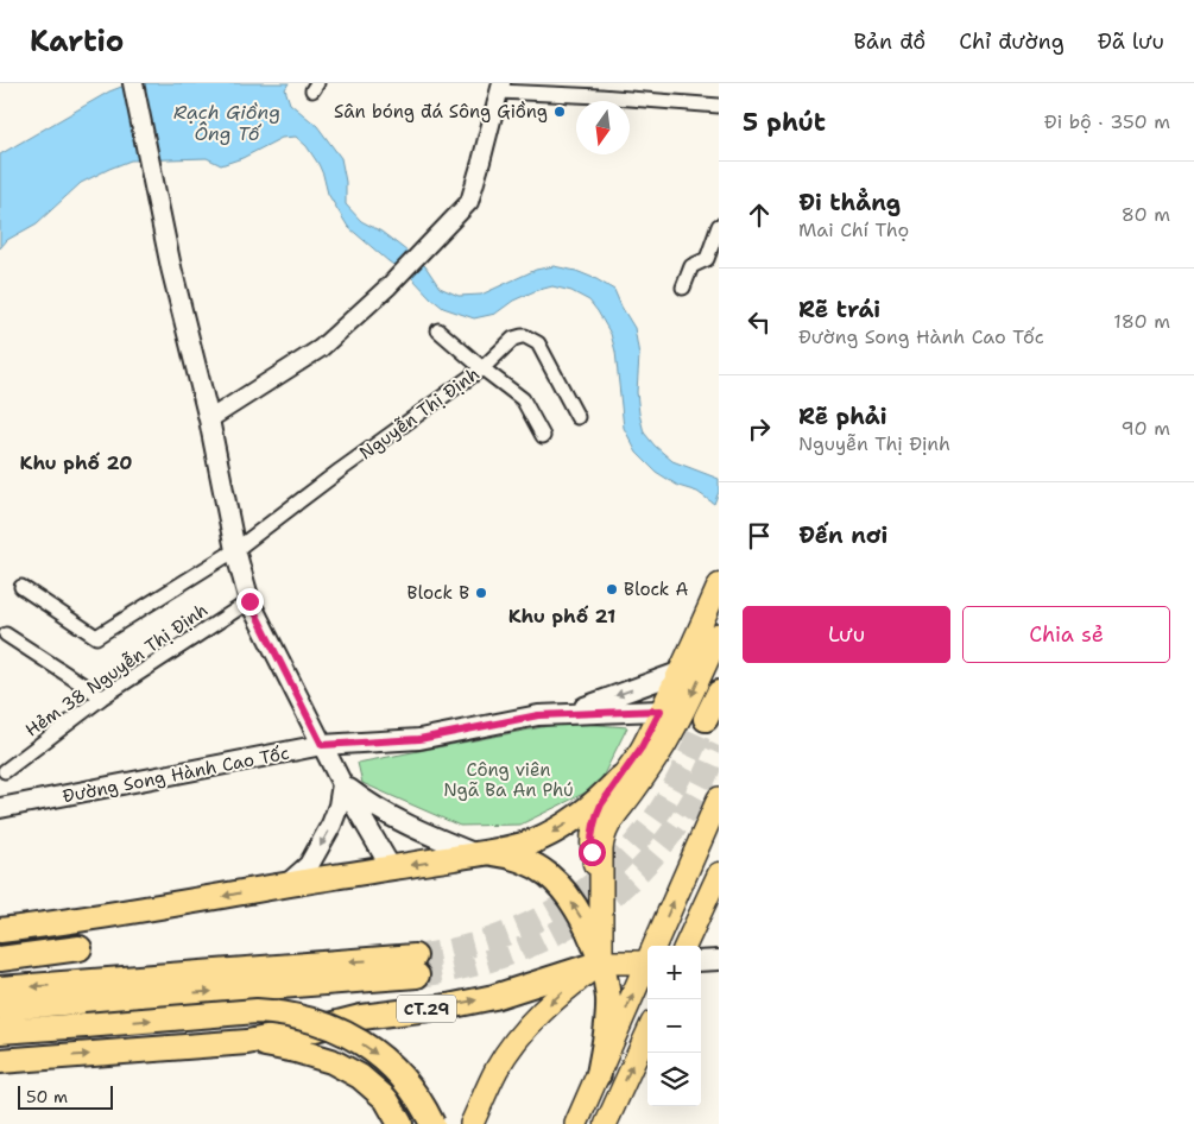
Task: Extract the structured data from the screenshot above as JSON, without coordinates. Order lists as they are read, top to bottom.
{
  "streets": {
    "highway": ["CT.29"],
    "main road": ["Đường Song Hành Cao Tốc"],
    "street": ["Nguyễn Thị Định", "Hẻm 38 Nguyễn Thị Định"]
  },
  "districts": ["Khu phố 20", "Khu phố 21"],
  "water": ["Rạch Giồng Ông Tố"],
  "parks": ["Công viên Ngã Ba An Phú"],
  "places": ["Sân bóng đá Sông Giồng", "Block A", "Block B"],
  "scale_bar": "50 m",
  "north": "bottom",
  "page": {
    "header": "Kartio",
    "nav": ["Bản đồ", "Chỉ đường", "Đã lưu"],
    "heading": ["5 phút", "Đi bộ · 350 m"],
    "list": [
      ["Đi thẳng", "Mai Chí Thọ", "80 m"],
      ["Rẽ trái", "Đường Song Hành Cao Tốc", "180 m"],
      ["Rẽ phải", "Nguyễn Thị Định", "90 m"],
      "Đến nơi"
    ],
    "buttons": ["Lưu", "Chia sẻ"],
    "map_buttons": ["+", "−"],
    "scale": "50 m"
  }
}
